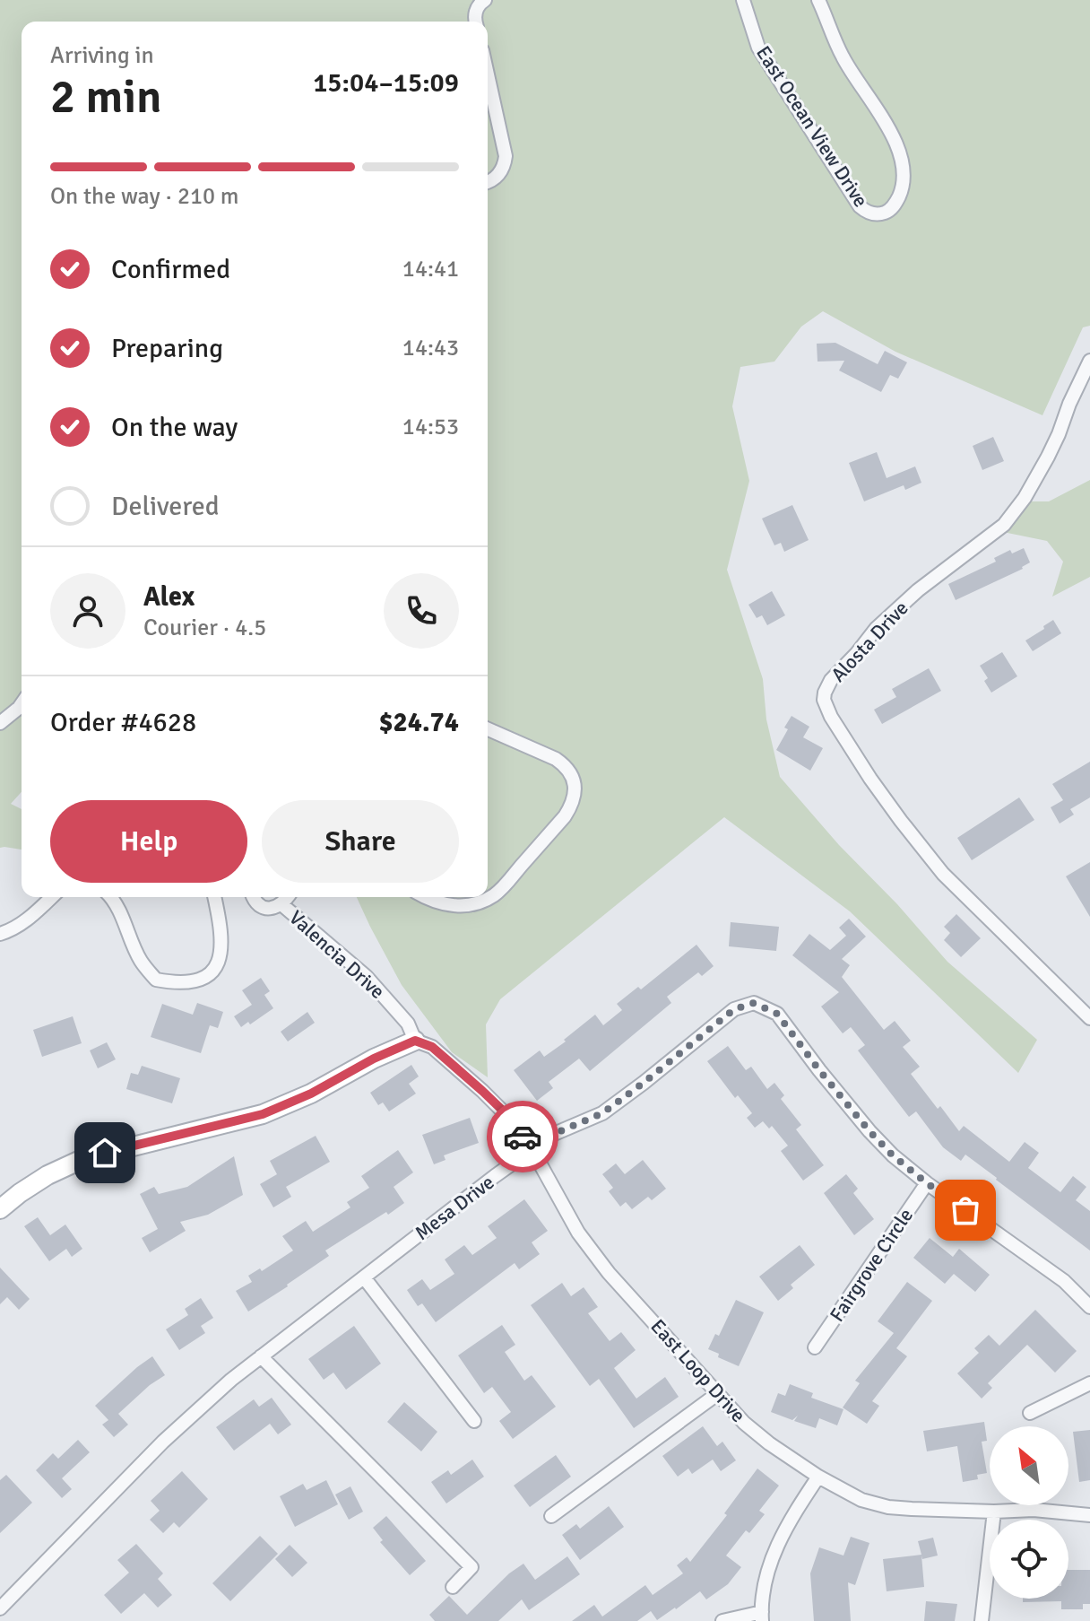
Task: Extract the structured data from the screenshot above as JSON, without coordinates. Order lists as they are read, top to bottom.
{
  "streets": {
    "street": [
      "East Ocean View Drive",
      "Alosta Drive",
      "Valencia Drive",
      "Mesa Drive",
      "Fairgrove Circle",
      "East Loop Drive"
    ]
  },
  "crossings": [
    ["Valencia Drive", "East Loop Drive"],
    ["Mesa Drive", "Fairgrove Circle"],
    ["Mesa Drive", "East Loop Drive"]
  ],
  "north": "top left",
  "page": {
    "heading": ["2 min", "Arriving in", "15:04–15:09"],
    "panel": [
      "Alex",
      "Courier · 4.5",
      "Order #4628",
      "$24.74"
    ],
    "bar": "On the way · 210 m",
    "list": [
      ["Confirmed", "14:41"],
      ["Preparing", "14:43"],
      ["On the way", "14:53"],
      "Delivered"
    ],
    "buttons": ["Help", "Share"]
  }
}
